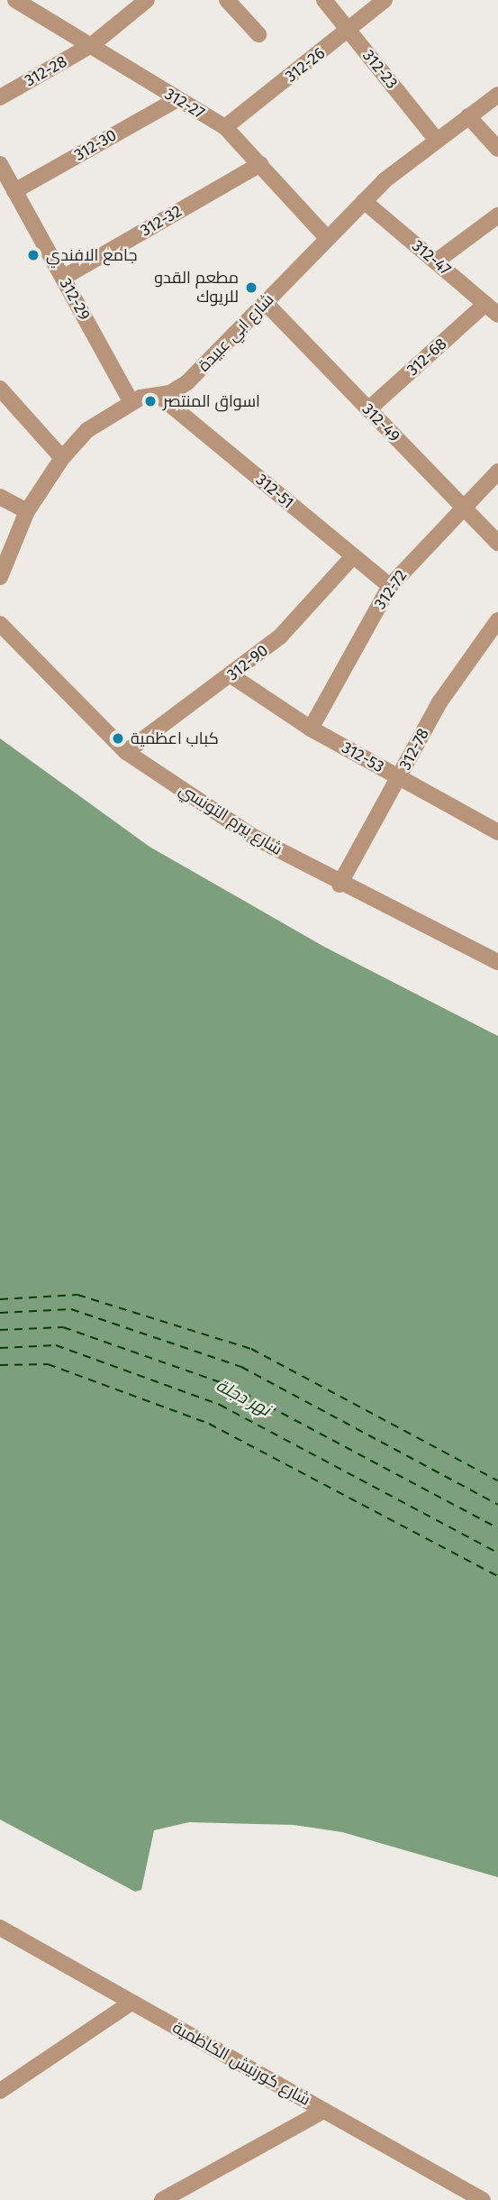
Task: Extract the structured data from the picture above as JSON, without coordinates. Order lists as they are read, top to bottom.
{
  "streets": {
    "street": [
      "312-26",
      "312-23",
      "312-28",
      "312-27",
      "312-30",
      "312-32",
      "312-47",
      "312-29",
      "شارع ابي عبيدة",
      "312-68",
      "312-49",
      "312-51",
      "312-72",
      "312-90",
      "312-78",
      "312-53",
      "شارع بيرم التونسي",
      "شارع كورنيش الكاظمية"
    ]
  },
  "crossings": [
    ["312-26", "312-23"],
    ["312-26", "312-27"],
    ["312-23", "شارع ابي عبيدة"],
    ["312-28", "312-27"],
    ["312-27", "312-30"],
    ["312-27", "312-32"],
    ["312-27", "شارع ابي عبيدة"],
    ["312-30", "312-29"],
    ["312-32", "312-29"],
    ["312-47", "شارع ابي عبيدة"],
    ["312-47", "312-68"],
    ["312-29", "شارع ابي عبيدة"],
    ["شارع ابي عبيدة", "312-49"],
    ["شارع ابي عبيدة", "312-51"],
    ["312-68", "312-49"],
    ["312-49", "312-72"],
    ["312-51", "312-72"],
    ["312-51", "312-90"],
    ["312-72", "312-53"],
    ["312-90", "312-53"],
    ["312-90", "شارع بيرم التونسي"],
    ["312-78", "312-53"],
    ["312-78", "شارع بيرم التونسي"]
  ],
  "water": ["نهر دجلة"],
  "places": [
    "جامع الافندي",
    "مطعم القدو للريوك",
    "اسواق المنتصر",
    "كباب اعظمية"
  ]
}
